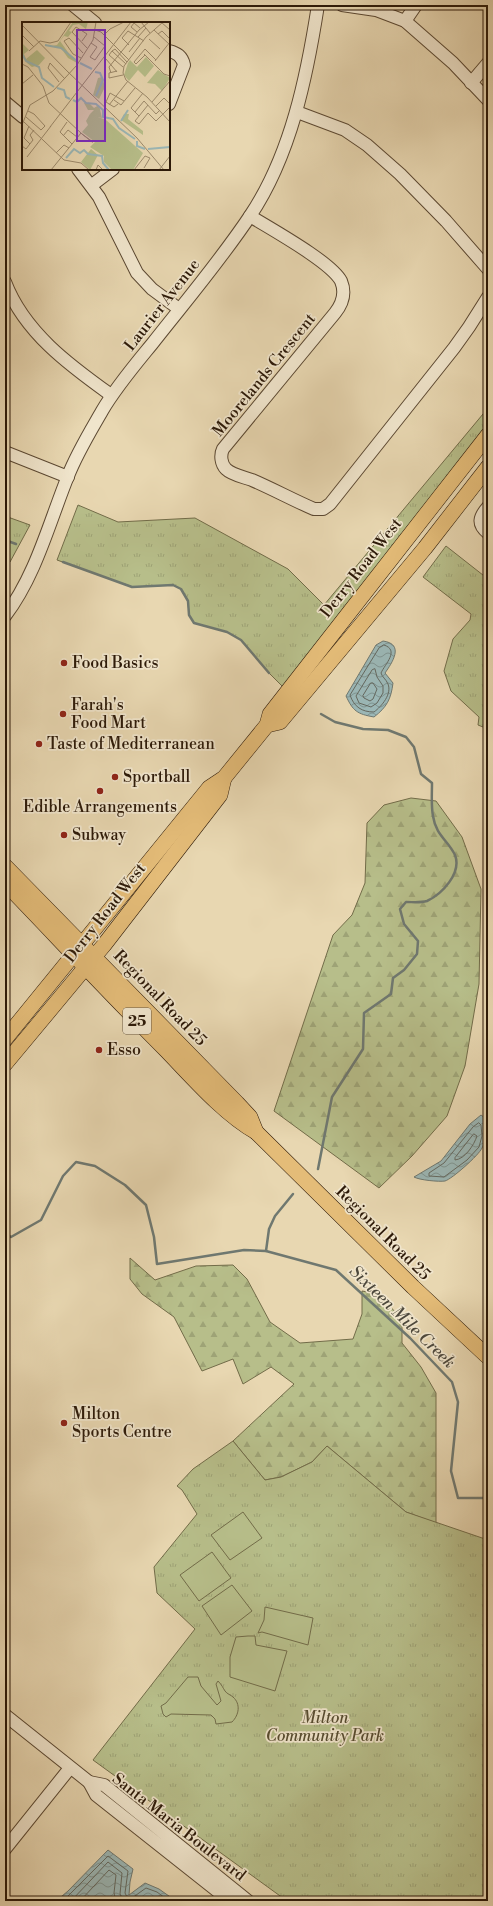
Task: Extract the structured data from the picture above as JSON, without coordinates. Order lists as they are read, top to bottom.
{
  "streets": {
    "main road": ["Derry Road West", "Regional Road 25", "25"],
    "street": ["Laurier Avenue", "Moorelands Crescent", "Santa Maria Boulevard"]
  },
  "crossings": [
    ["Laurier Avenue", "Moorelands Crescent"],
    ["Derry Road West", "Regional Road 25"],
    ["Derry Road West", "25"],
    ["Regional Road 25", "25"]
  ],
  "water": ["Sixteen Mile Creek"],
  "parks": ["Milton Community Park"],
  "places": [
    "Food Basics",
    "Farah's Food Mart",
    "Taste of Mediterranean",
    "Sportball",
    "Edible Arrangements",
    "Subway",
    "Esso",
    "Milton Sports Centre"
  ]
}
